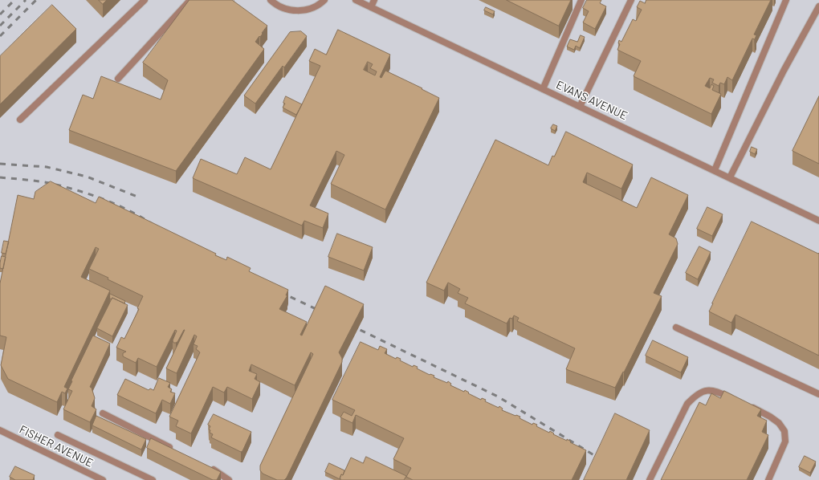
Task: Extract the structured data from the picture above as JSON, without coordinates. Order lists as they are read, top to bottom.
{
  "streets": {
    "lane": ["EVANS AVENUE", "FISHER AVENUE"]
  }
}
